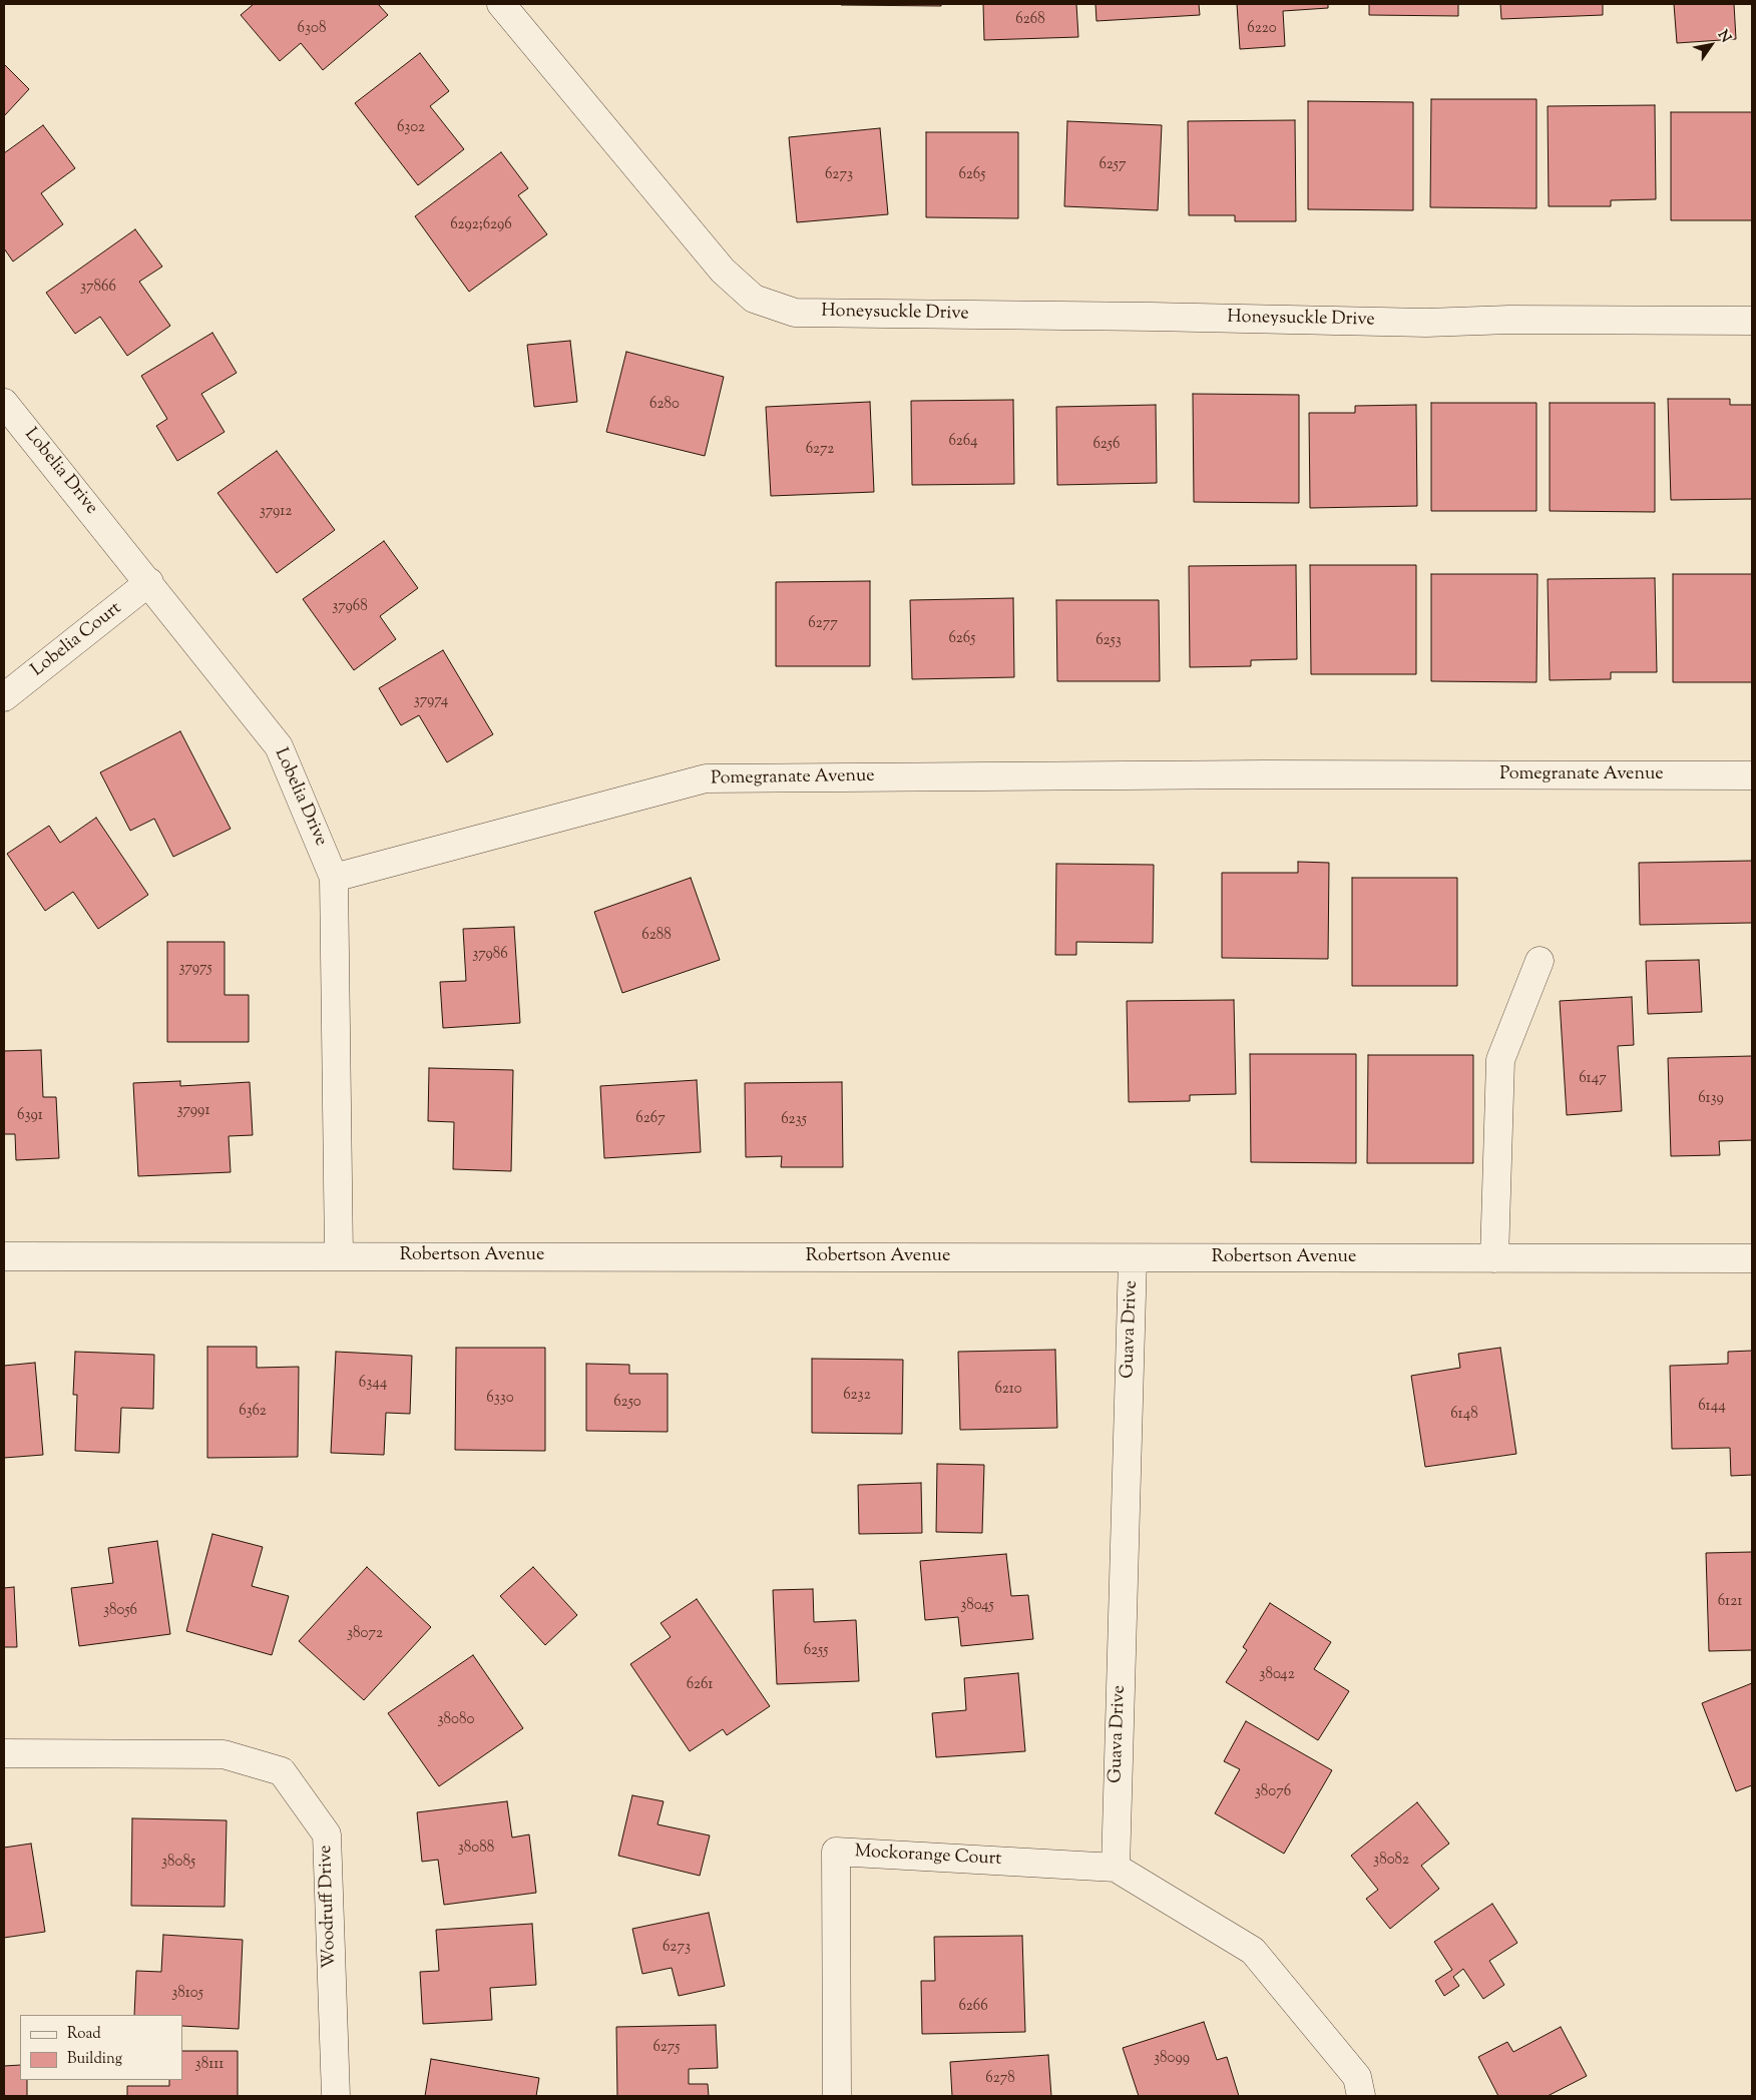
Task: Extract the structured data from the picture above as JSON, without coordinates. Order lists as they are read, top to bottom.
{
  "streets": {
    "street": [
      "Honeysuckle Drive",
      "Lobelia Drive",
      "Lobelia Court",
      "Pomegranate Avenue",
      "Robertson Avenue",
      "Guava Drive",
      "Mockorange Court",
      "Woodruff Drive"
    ]
  },
  "crossings": [
    ["Lobelia Drive", "Lobelia Court"],
    ["Lobelia Drive", "Pomegranate Avenue"],
    ["Lobelia Drive", "Robertson Avenue"],
    ["Robertson Avenue", "Guava Drive"],
    ["Guava Drive", "Mockorange Court"]
  ],
  "house_numbers": [
    "6268",
    "6308",
    "6220",
    "6302",
    "6257",
    "6273",
    "6265",
    "6292;6296",
    "37866",
    "6280",
    "6264",
    "6256",
    "6272",
    "37912",
    "37968",
    "6277",
    "6265",
    "6253",
    "37974",
    "6288",
    "37986",
    "37975",
    "6147",
    "6139",
    "37991",
    "6391",
    "6267",
    "6235",
    "6344",
    "6210",
    "6232",
    "6330",
    "6250",
    "6144",
    "6362",
    "6148",
    "6121",
    "38045",
    "38056",
    "38072",
    "6255",
    "38042",
    "6261",
    "38080",
    "38076",
    "38088",
    "38082",
    "38085",
    "6273",
    "38105",
    "6266",
    "6275",
    "38099",
    "38111",
    "6278"
  ],
  "legend": ["Road", "Building"],
  "north": "top right"
}
